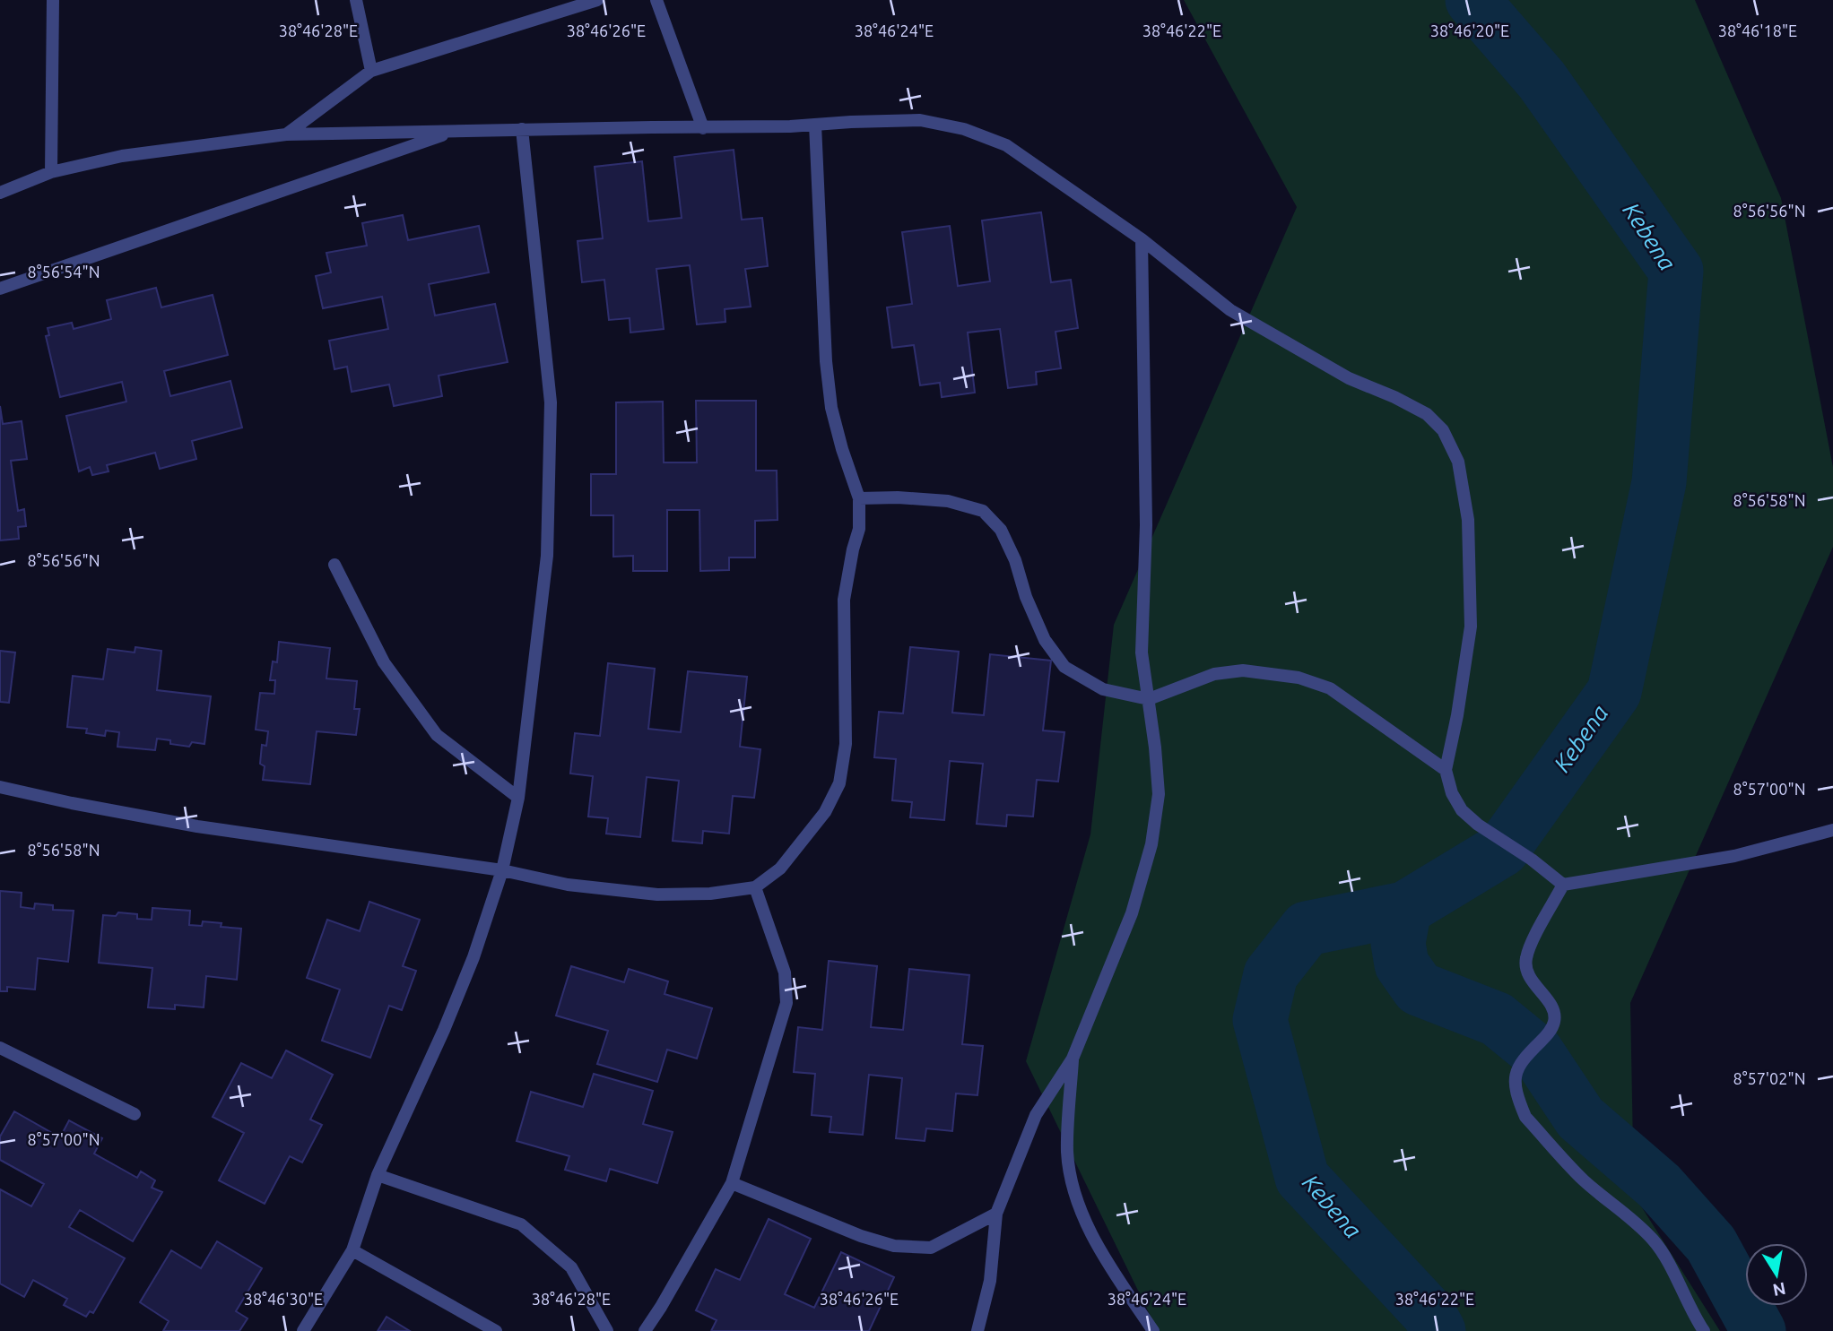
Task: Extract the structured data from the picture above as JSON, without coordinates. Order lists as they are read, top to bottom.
{
  "water": ["Kebena"],
  "north": "bottom",
  "coordinates": [
    "38°46'28\"E",
    "38°46'26\"E",
    "38°46'24\"E",
    "38°46'22\"E",
    "38°46'20\"E",
    "38°46'18\"E",
    "8°56'56\"N",
    "8°56'54\"N",
    "8°56'58\"N",
    "8°57'00\"N",
    "8°57'02\"N",
    "38°46'30\"E"
  ]
}
